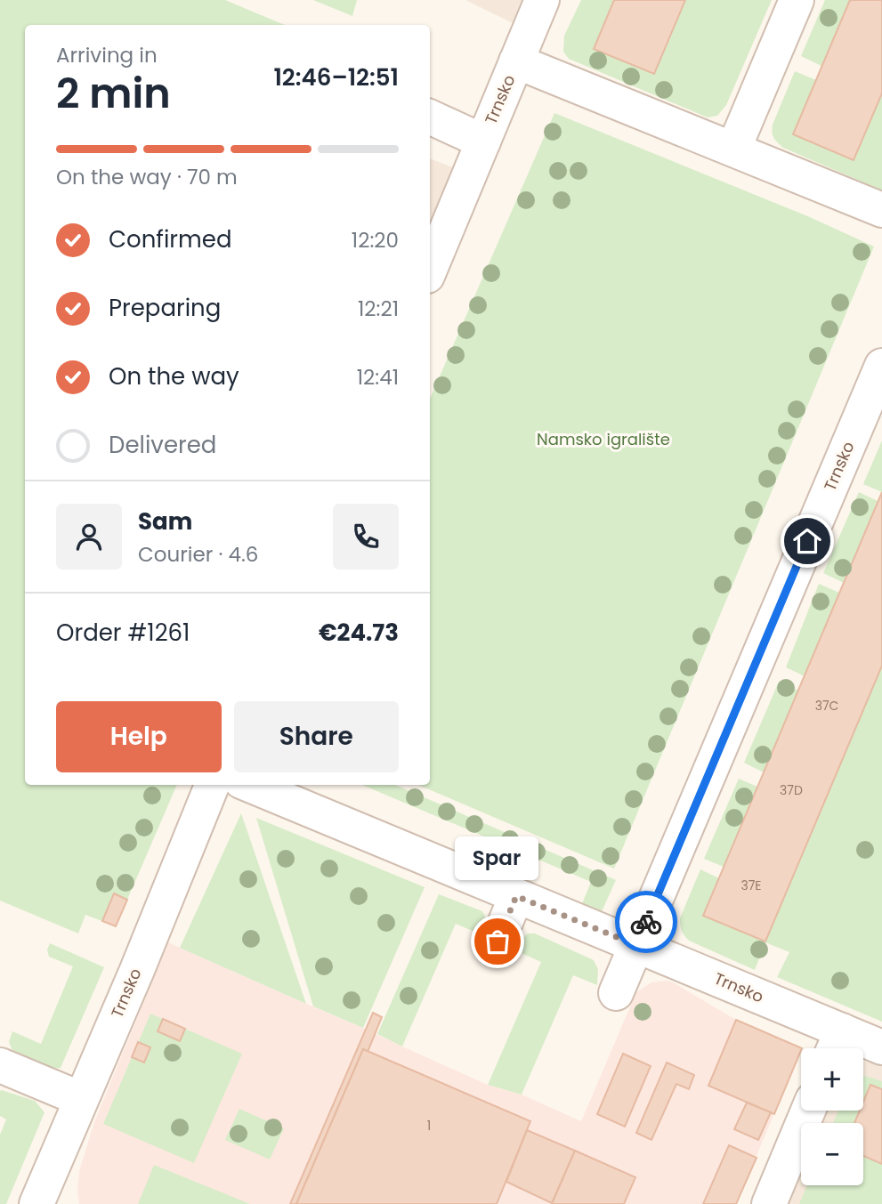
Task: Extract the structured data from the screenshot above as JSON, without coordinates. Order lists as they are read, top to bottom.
{
  "streets": {
    "street": ["Trnsko"]
  },
  "parks": ["Namsko igralište"],
  "places": ["Spar"],
  "house_numbers": [
    "37C",
    "37D",
    "37E",
    "1"
  ],
  "page": {
    "heading": ["2 min", "Arriving in", "12:46–12:51"],
    "panel": [
      "Sam",
      "Courier · 4.6",
      "Order #1261",
      "€24.73"
    ],
    "bar": "On the way · 70 m",
    "list": [
      ["Confirmed", "12:20"],
      ["Preparing", "12:21"],
      ["On the way", "12:41"],
      "Delivered"
    ],
    "buttons": ["Help", "Share"],
    "bubble": "Spar",
    "map_buttons": ["+", "−"]
  }
}
